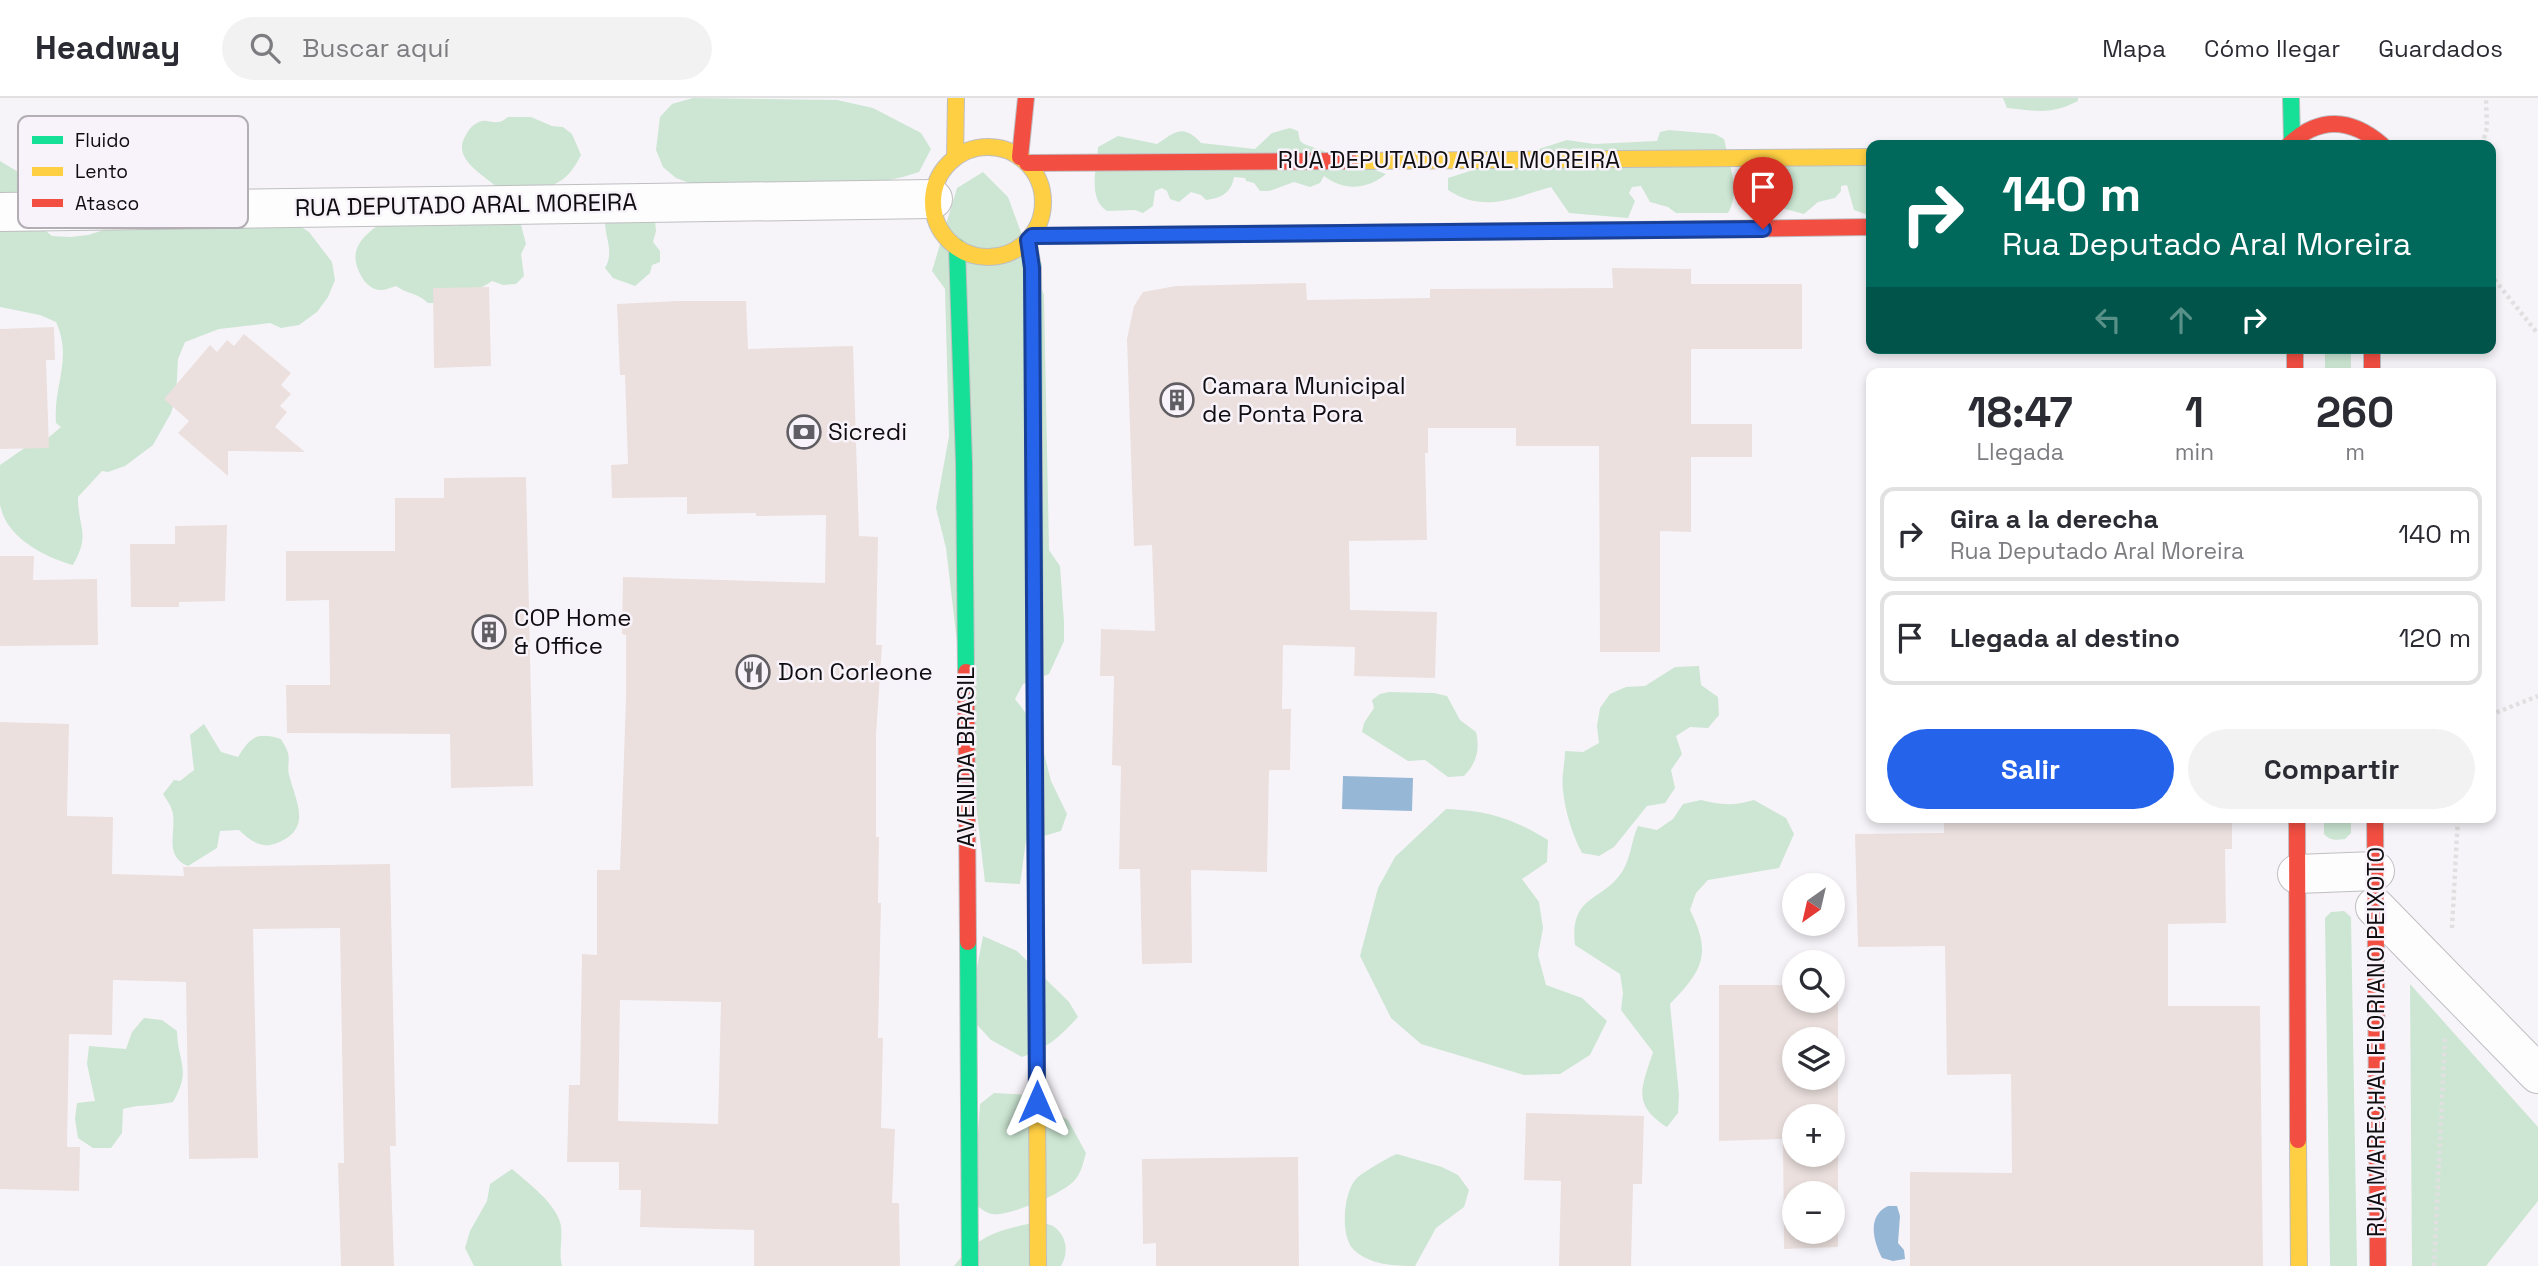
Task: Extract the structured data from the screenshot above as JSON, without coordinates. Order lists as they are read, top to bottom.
{
  "streets": {
    "main road": ["RUA DEPUTADO ARAL MOREIRA", "AVENIDA BRASIL", "RUA MARECHAL FLORIANO PEIXOTO"]
  },
  "crossings": [
    ["RUA DEPUTADO ARAL MOREIRA", "AVENIDA BRASIL"]
  ],
  "places": {
    "building": ["Camara Municipal de Ponta Pora", "COP Home & Office"],
    "bank": ["Sicredi"],
    "restaurant": ["Don Corleone"]
  },
  "legend": ["Fluido", "Lento", "Atasco"],
  "north": "bottom left",
  "page": {
    "header": "Headway",
    "search": "Buscar aquí",
    "nav": ["Mapa", "Cómo llegar", "Guardados"],
    "turn": ["140 m", "Rua Deputado Aral Moreira"],
    "eta": [
      "18:47",
      "Llegada",
      "1",
      "min",
      "260",
      "m"
    ],
    "list": [
      {
        "name": "Gira a la derecha",
        "note": "Rua Deputado Aral Moreira",
        "value": "140 m"
      },
      {
        "name": "Llegada al destino",
        "value": "120 m"
      }
    ],
    "buttons": ["Salir", "Compartir"],
    "map_buttons": ["+", "−"]
  }
}
